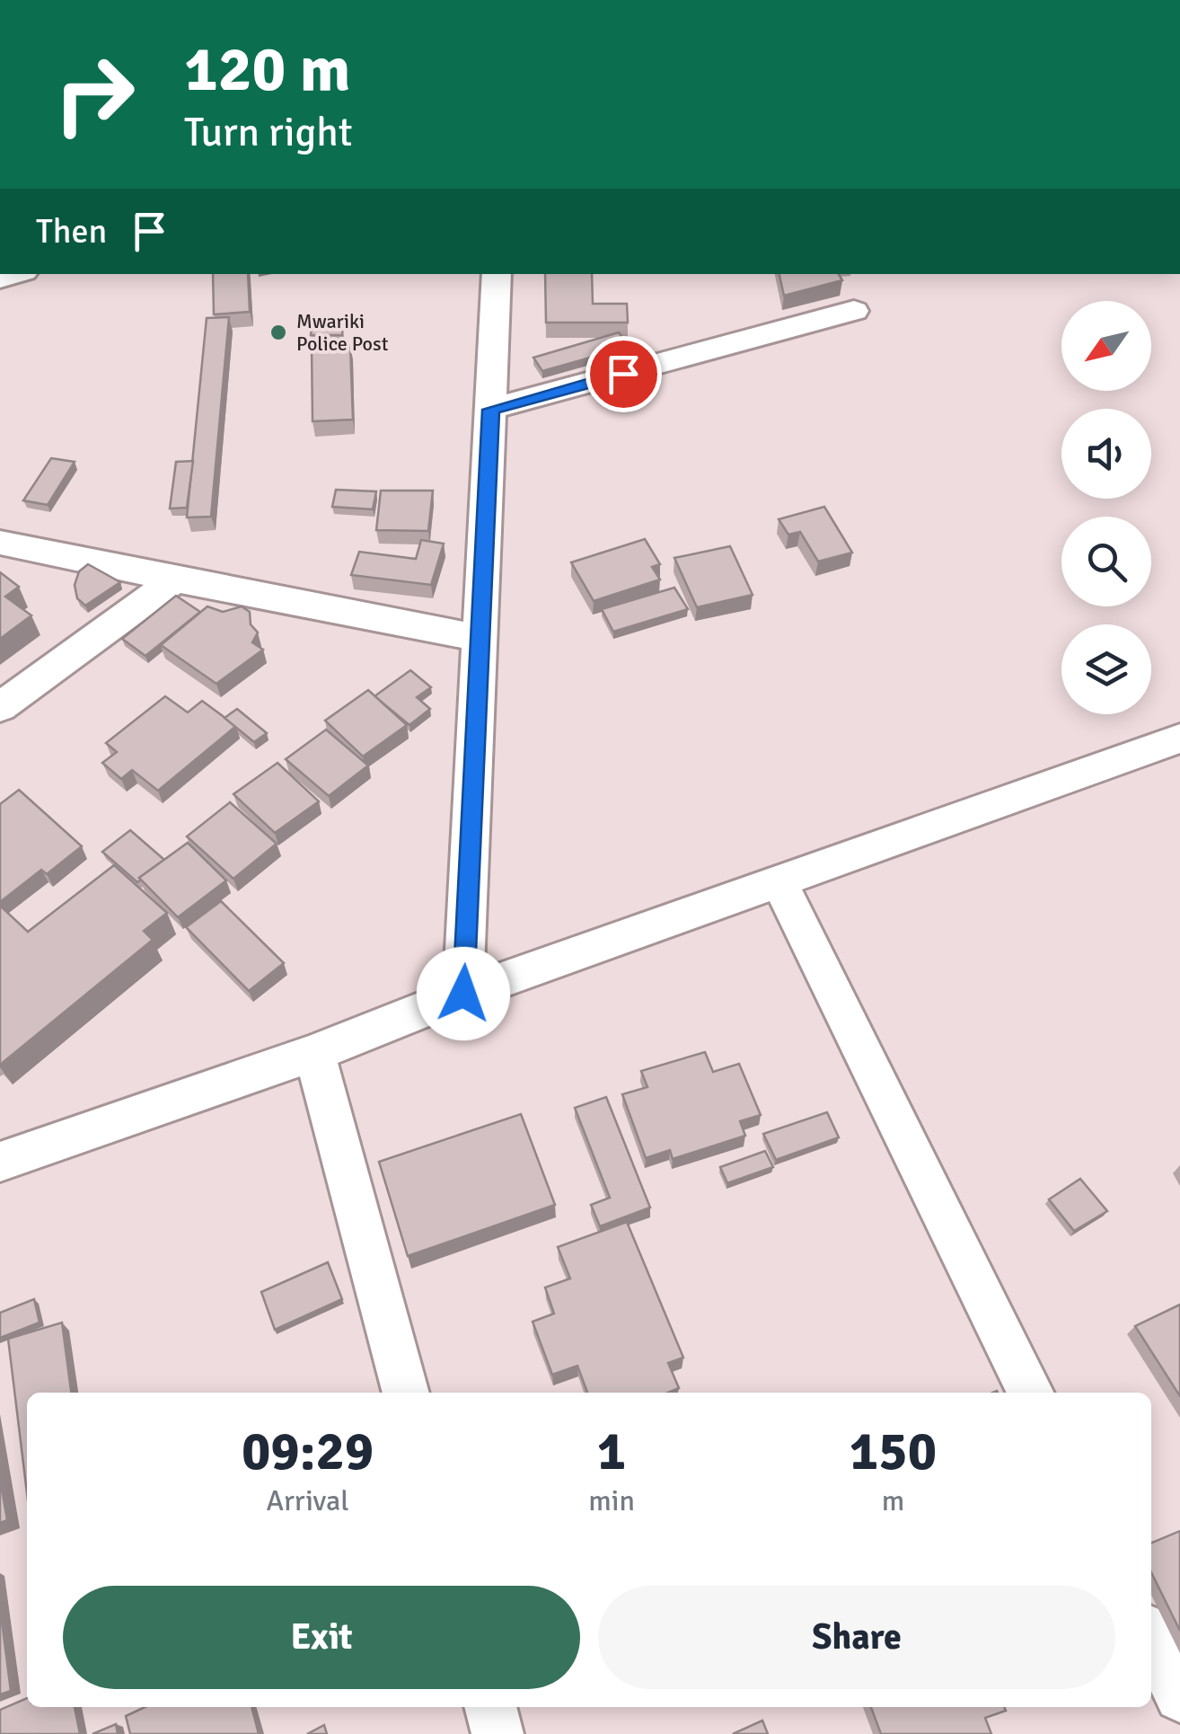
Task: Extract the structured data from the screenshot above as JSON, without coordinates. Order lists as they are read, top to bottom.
{
  "places": ["Mwariki Police Post"],
  "north": "bottom left",
  "page": {
    "turn": ["120 m", "Turn right"],
    "then": "Then",
    "eta": [
      "09:29",
      "Arrival",
      "1",
      "min",
      "150",
      "m"
    ],
    "buttons": ["Exit", "Share"]
  }
}
